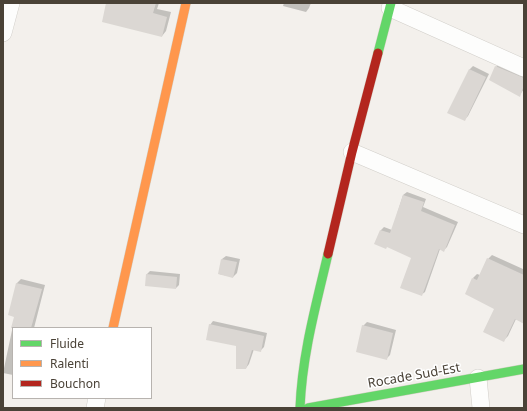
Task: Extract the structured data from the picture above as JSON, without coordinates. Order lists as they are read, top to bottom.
{
  "streets": {
    "street": ["Rocade Sud-Est"]
  },
  "legend": ["Fluide", "Ralenti", "Bouchon"]
}
